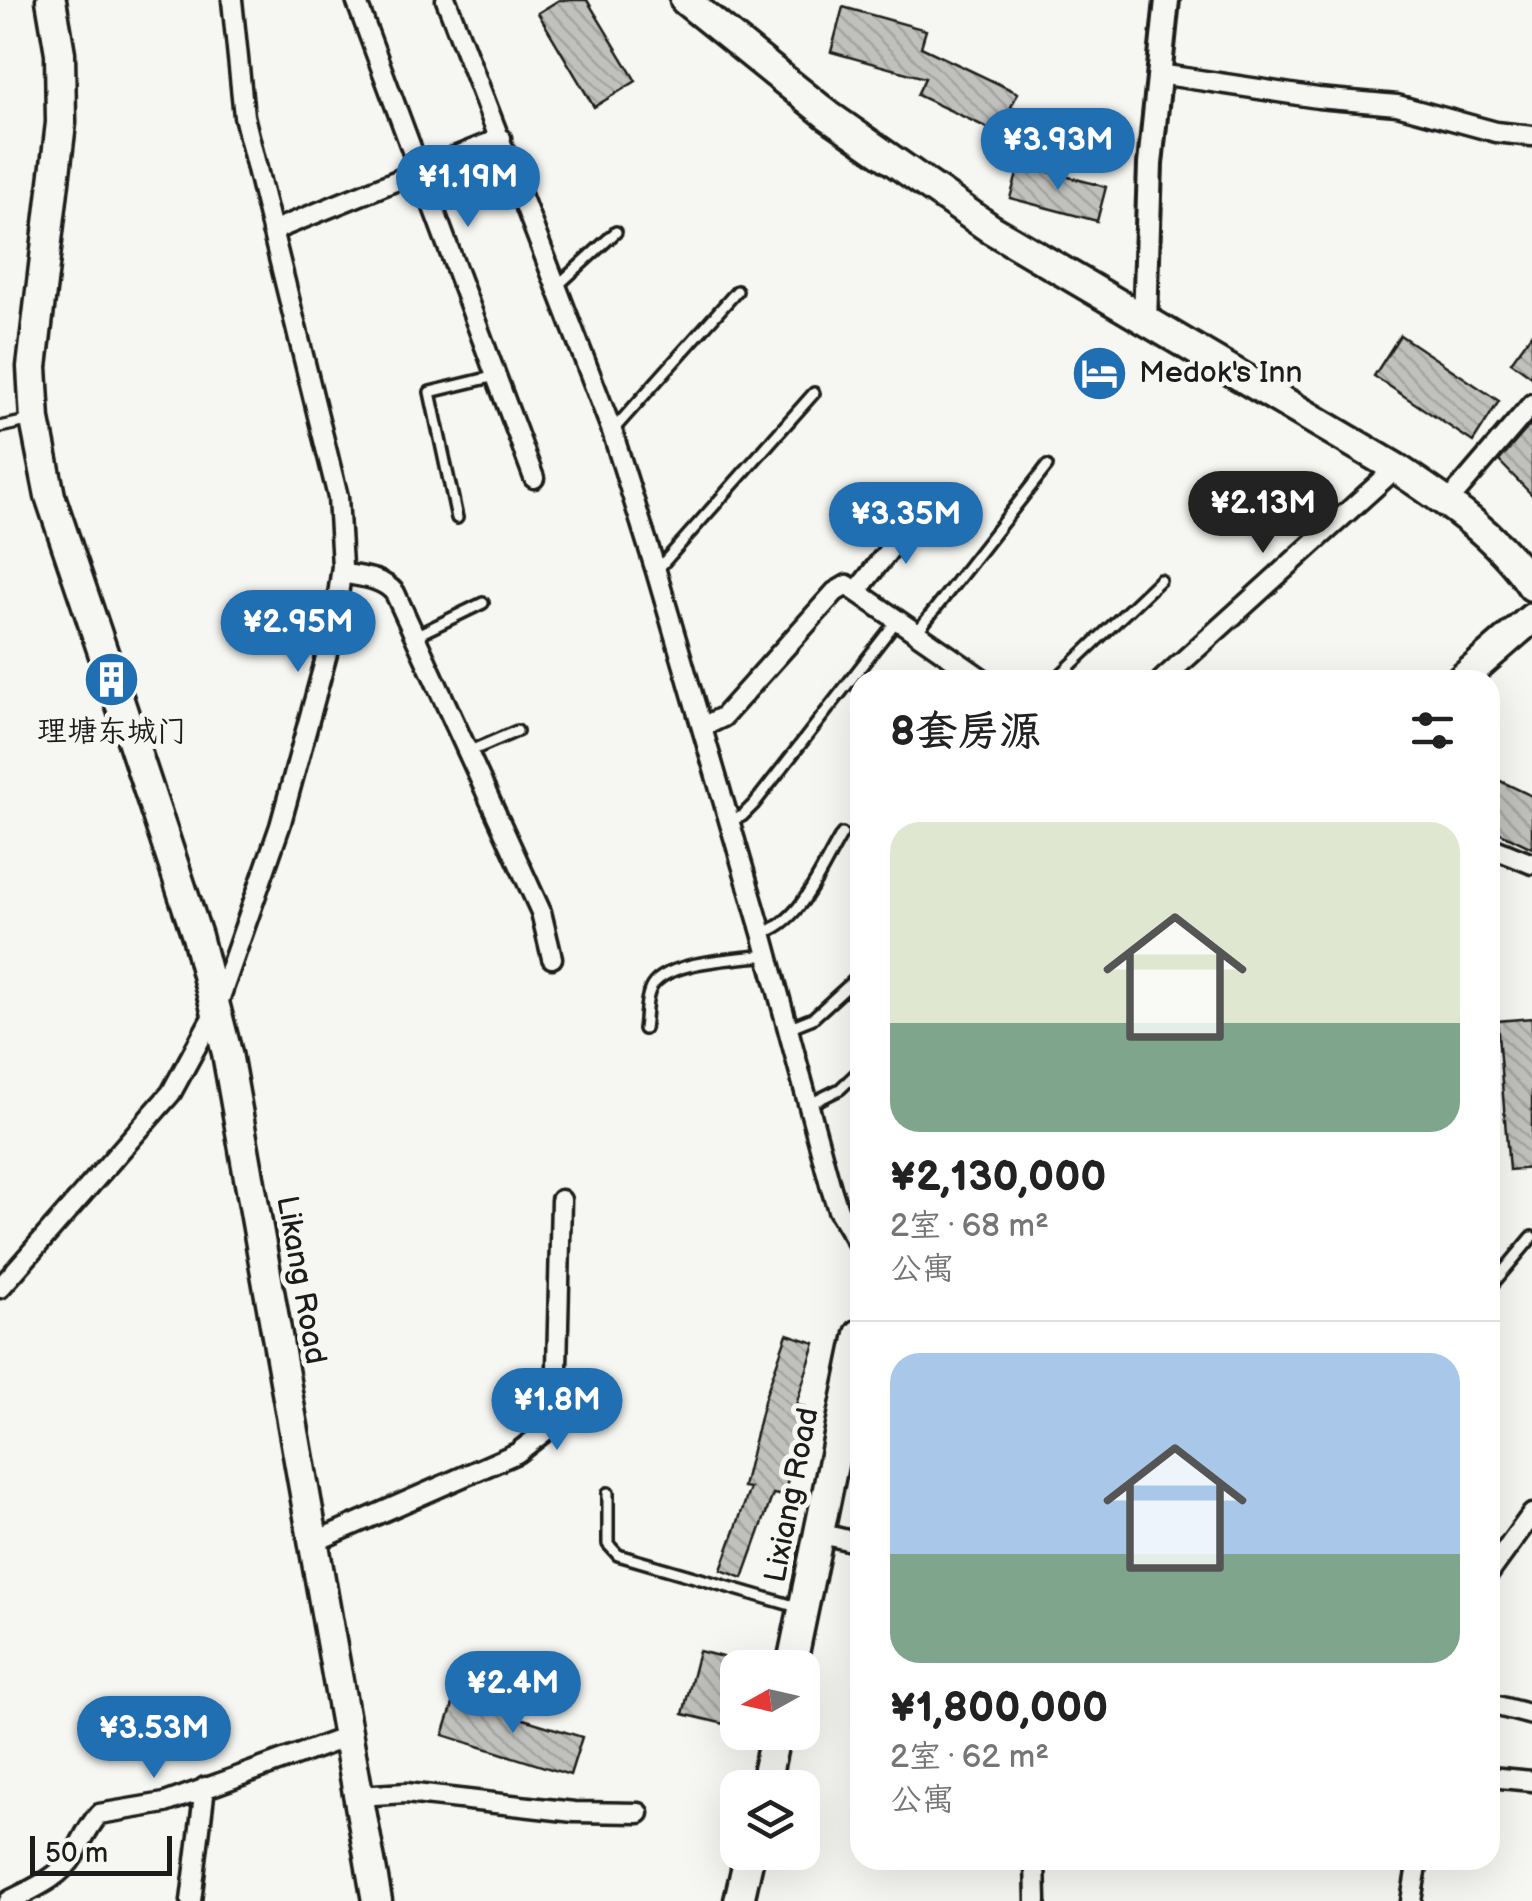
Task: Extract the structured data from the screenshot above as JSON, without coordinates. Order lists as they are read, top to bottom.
{
  "streets": {
    "main road": ["Likang Road", "Lixiang Road"]
  },
  "places": {
    "hotel": ["Medok's Inn"],
    "building": ["理塘东城门"]
  },
  "scale_bar": "50 m",
  "north": "left",
  "page": {
    "price": [
      "¥3.93M",
      "¥1.19M",
      "¥2.13M",
      "¥3.35M",
      "¥2.95M",
      "¥1.8M",
      "¥2.4M",
      "¥3.53M"
    ],
    "heading": "8套房源",
    "list": [
      {
        "name": "¥2,130,000",
        "note": "2室 · 68 m² · 公寓"
      },
      {
        "name": "¥1,800,000",
        "note": "2室 · 62 m² · 公寓"
      }
    ],
    "scale": "50 m"
  }
}
